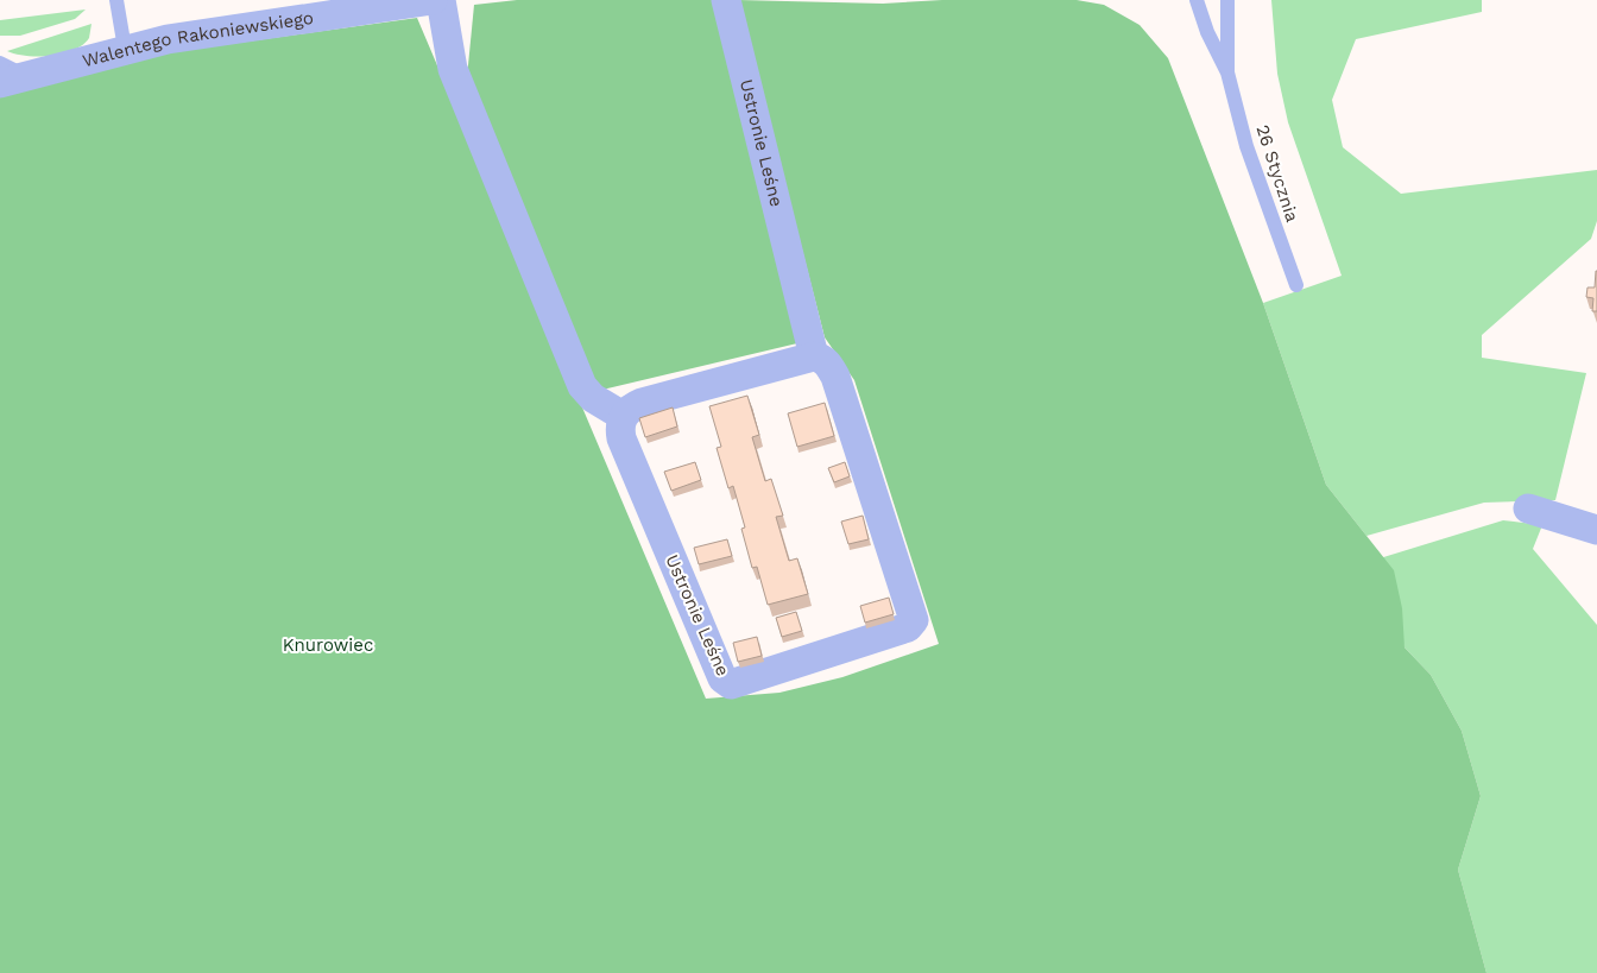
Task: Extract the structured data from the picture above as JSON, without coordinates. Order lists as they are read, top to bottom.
{
  "streets": {
    "street": ["Walentego Rakoniewskiego", "Ustronie Leśne"],
    "lane": ["26 Stycznia"]
  },
  "parks": ["Knurowiec"]
}
